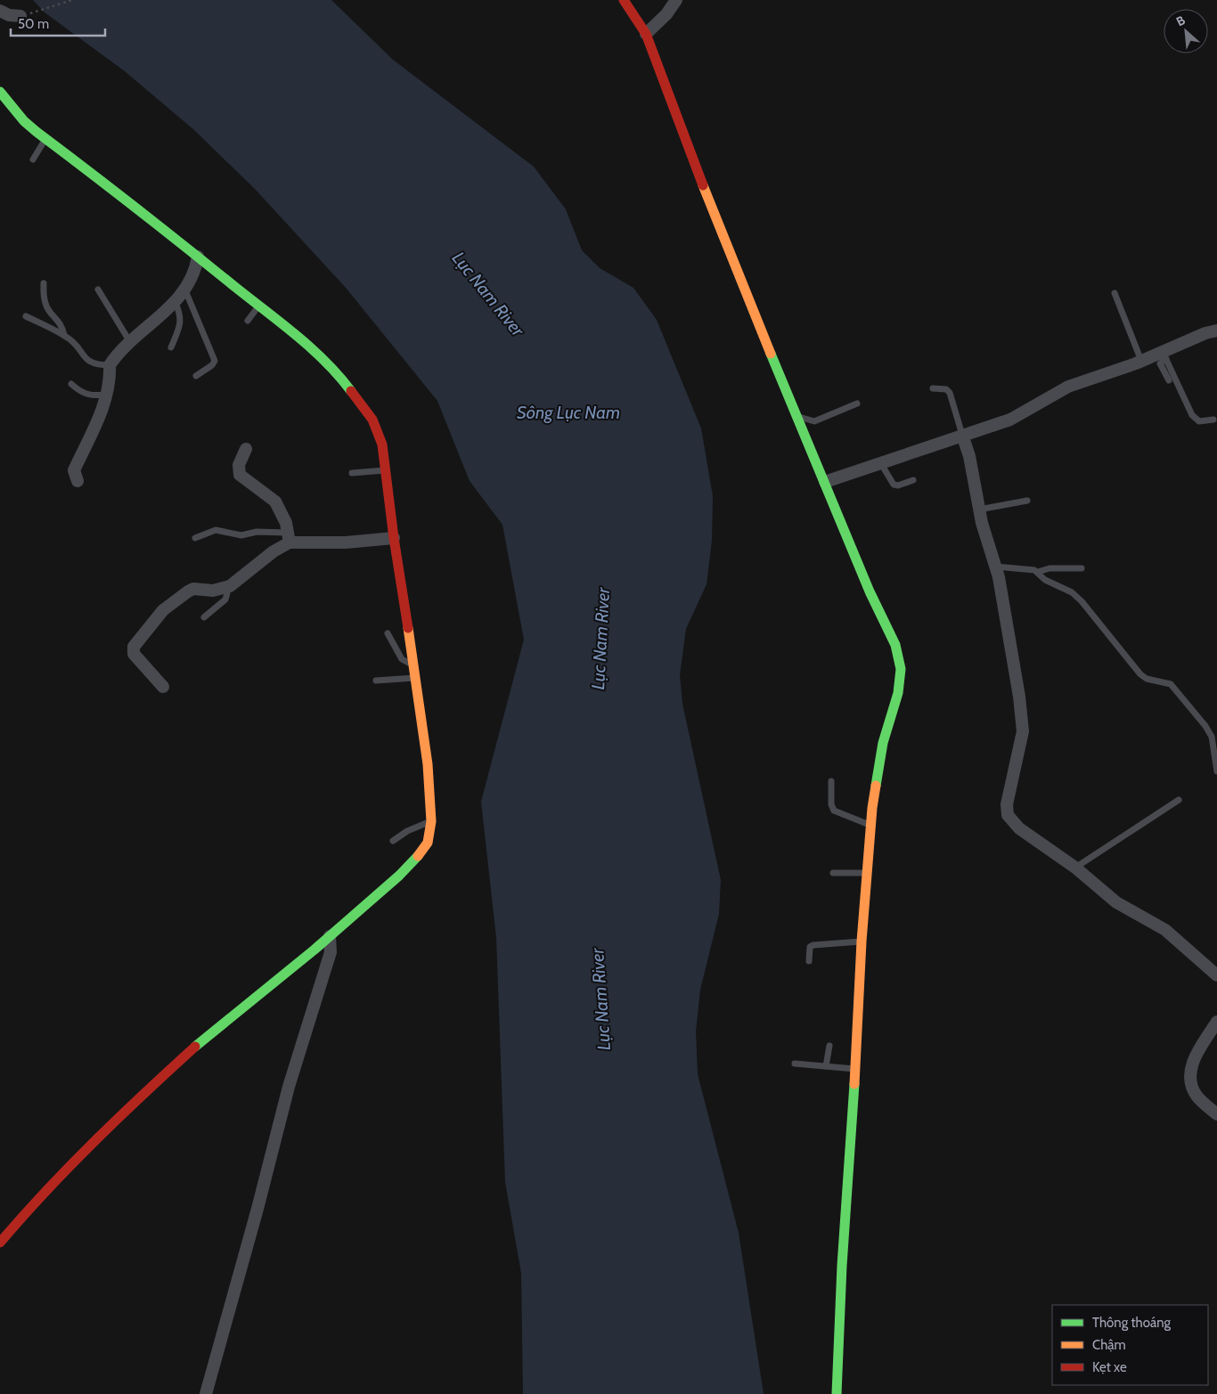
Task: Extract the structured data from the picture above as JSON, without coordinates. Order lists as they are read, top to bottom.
{
  "water": ["Lục Nam River", "Sông Lục Nam"],
  "legend": ["Thông thoáng", "Chậm", "Kẹt xe"],
  "scale_bar": "50 m",
  "north": "top left"
}
